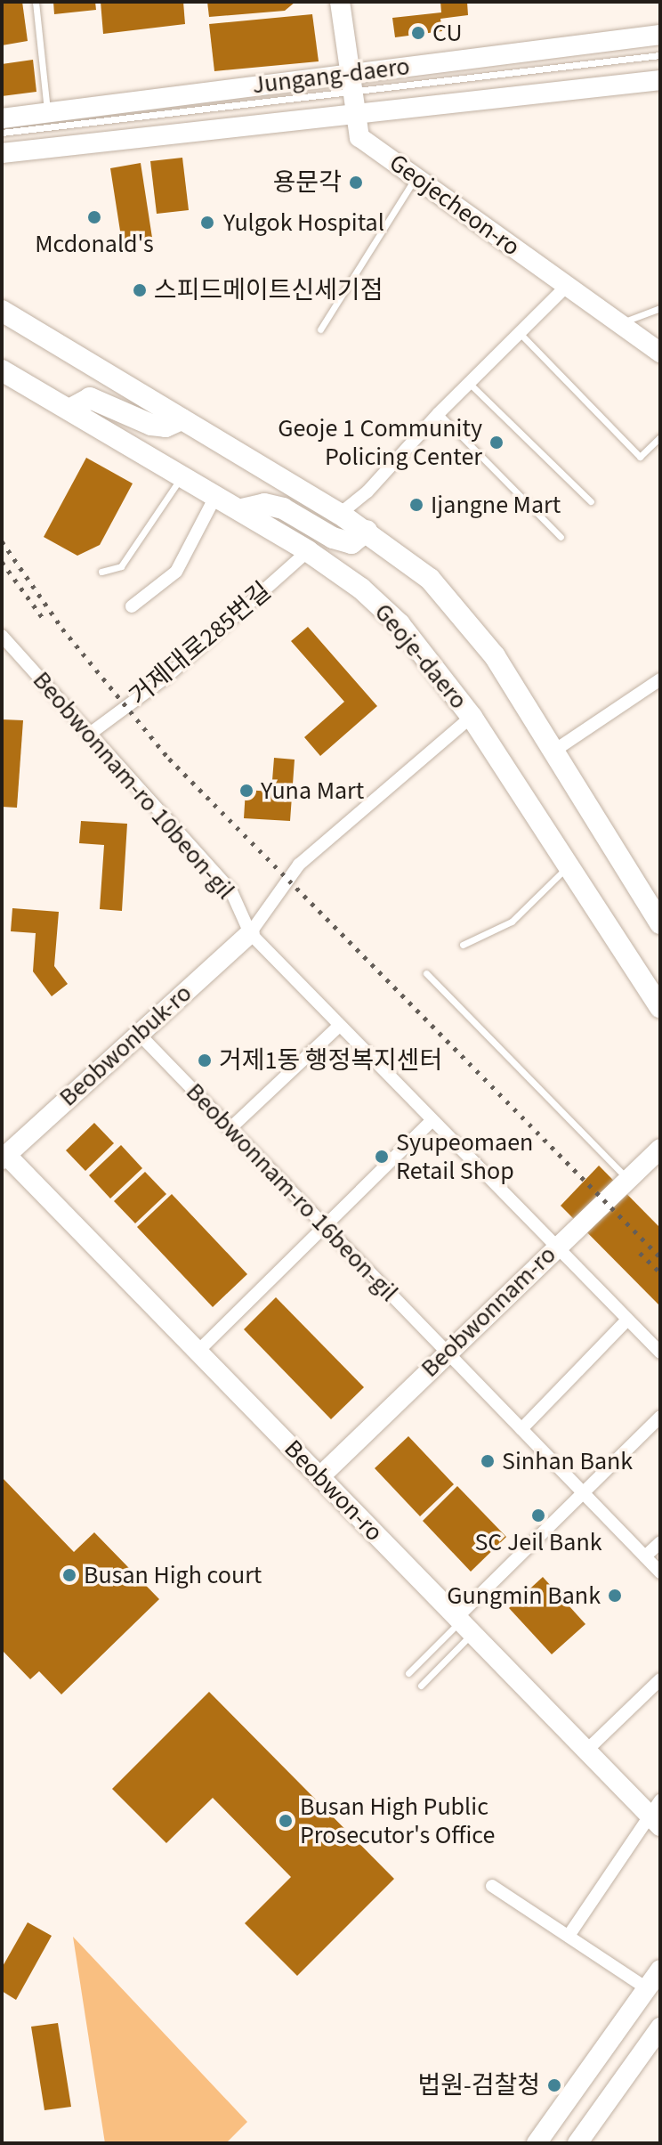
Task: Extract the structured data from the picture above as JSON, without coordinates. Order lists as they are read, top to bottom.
{
  "streets": {
    "main road": [
      "Jungang-daero",
      "Geojecheon-ro",
      "Geoje-daero",
      "Beobwonbuk-ro",
      "Beobwonnam-ro",
      "Beobwon-ro"
    ],
    "street": ["거제대로285번길", "Beobwonnam-ro 10beon-gil", "Beobwonnam-ro 16beon-gil"]
  },
  "crossings": [
    ["Jungang-daero", "Geojecheon-ro"],
    ["거제대로285번길", "Geoje-daero"],
    ["거제대로285번길", "Beobwonnam-ro 10beon-gil"],
    ["Beobwonnam-ro 10beon-gil", "Beobwonbuk-ro"],
    ["Beobwonnam-ro 10beon-gil", "Beobwonnam-ro"],
    ["Beobwonbuk-ro", "Beobwonnam-ro 16beon-gil"],
    ["Beobwonbuk-ro", "Beobwon-ro"],
    ["Beobwonnam-ro 16beon-gil", "Beobwonnam-ro"],
    ["Beobwonnam-ro", "Beobwon-ro"]
  ],
  "places": [
    "CU",
    "용문각",
    "Mcdonald's",
    "Yulgok Hospital",
    "스피드메이트신세기점",
    "Geoje 1 Community Policing Center",
    "Ijangne Mart",
    "Yuna Mart",
    "거제1동 행정복지센터",
    "Syupeomaen Retail Shop",
    "Sinhan Bank",
    "SC Jeil Bank",
    "Busan High court",
    "Gungmin Bank",
    "Busan High Public Prosecutor's Office",
    "법원-검찰청"
  ]
}
